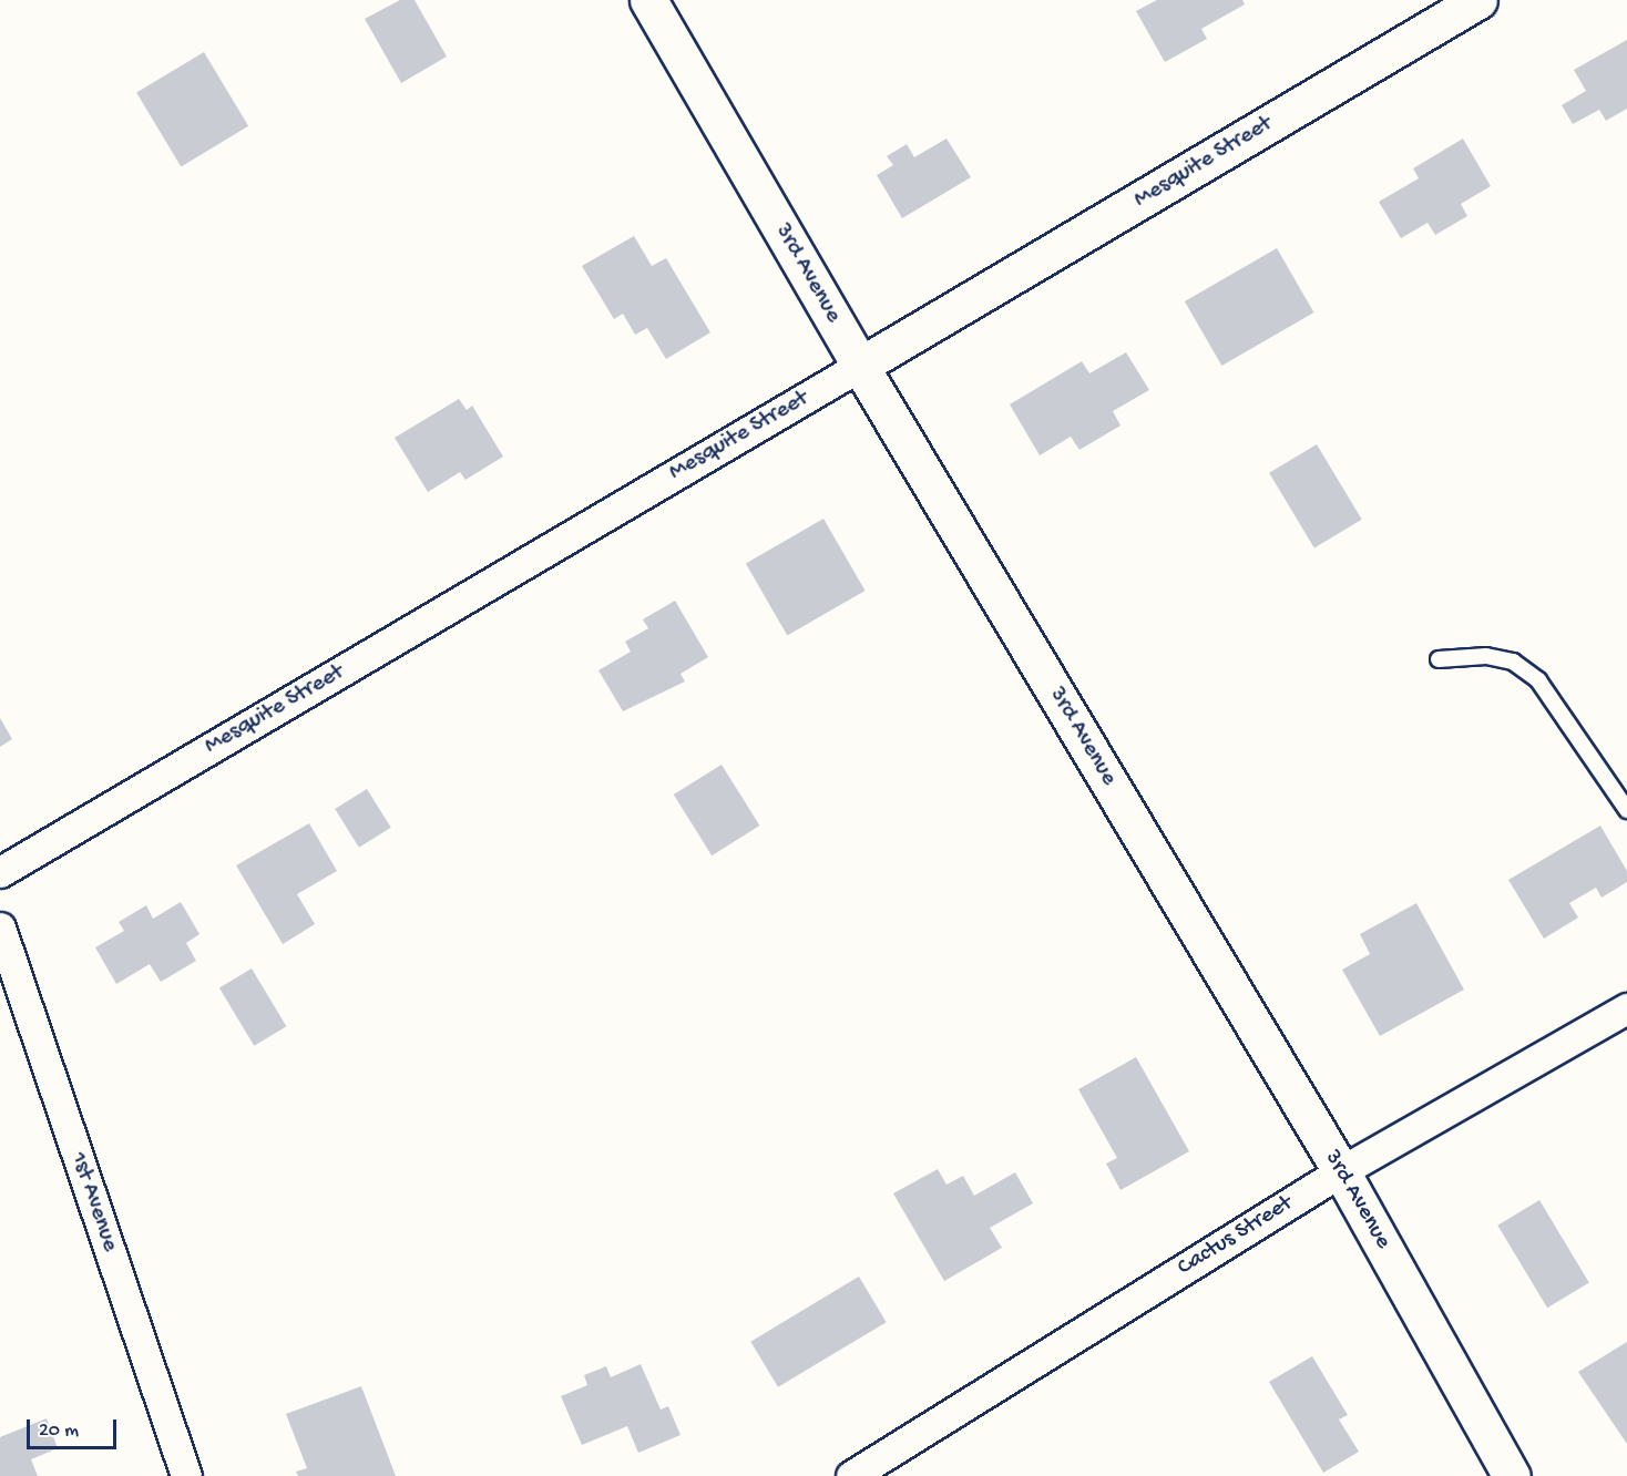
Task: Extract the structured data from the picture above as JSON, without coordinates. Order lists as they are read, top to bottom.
{
  "streets": {
    "street": [
      "Mesquite Street",
      "3rd Avenue",
      "1st Avenue",
      "Cactus Street"
    ]
  },
  "crossings": [
    ["Mesquite Street", "3rd Avenue"],
    ["3rd Avenue", "Cactus Street"]
  ],
  "scale_bar": "20 m"
}
